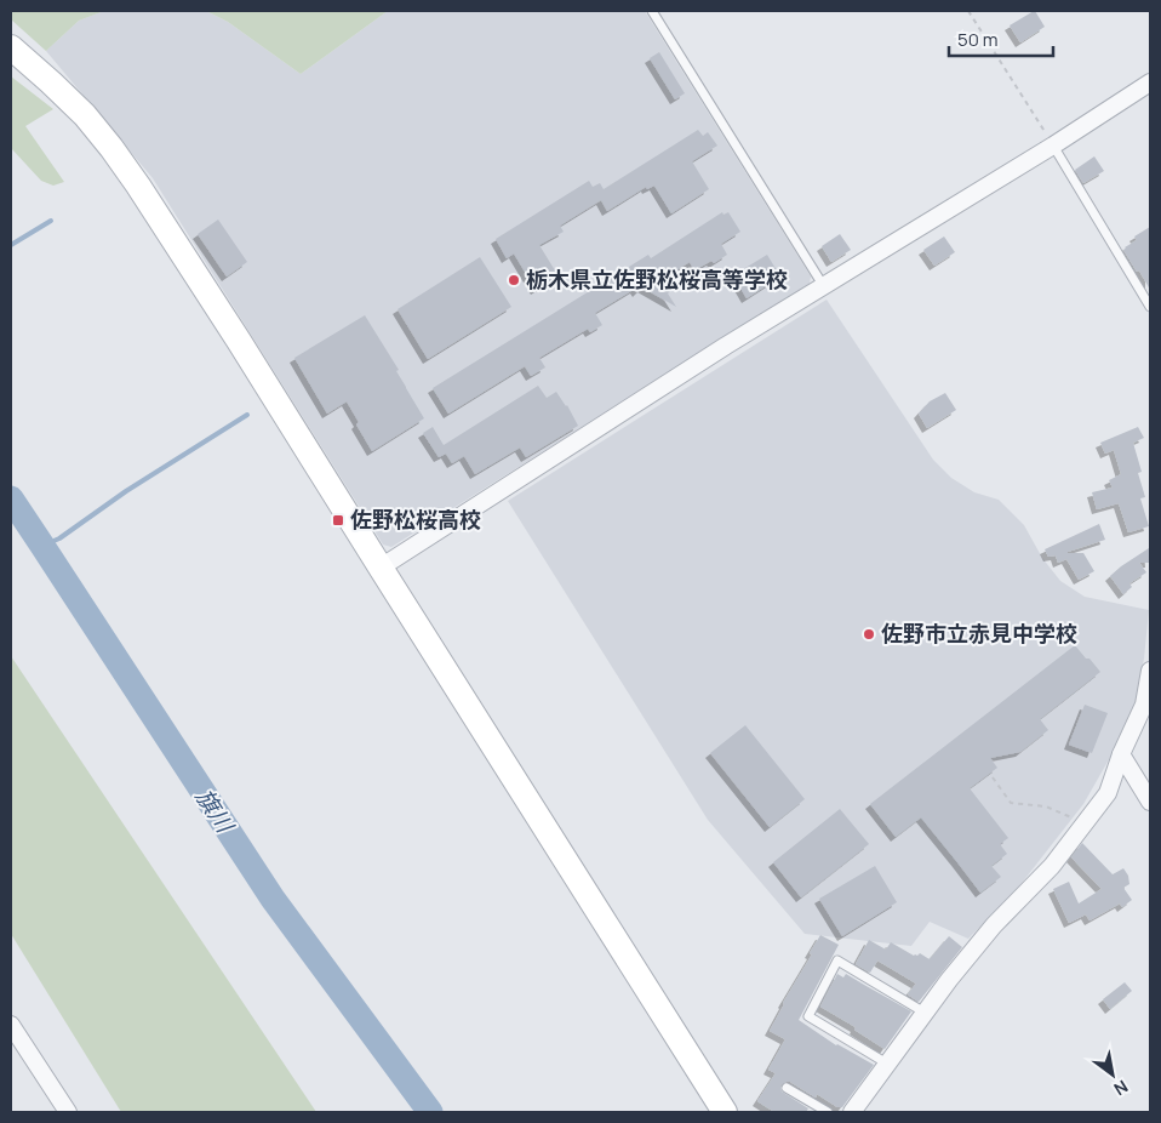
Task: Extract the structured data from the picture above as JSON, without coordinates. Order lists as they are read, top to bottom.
{
  "water": ["旗川"],
  "places": {
    "other": ["栃木県立佐野松桜高等学校", "佐野市立赤見中学校"],
    "transit": ["佐野松桜高校"]
  },
  "scale_bar": "50 m",
  "north": "bottom right"
}
